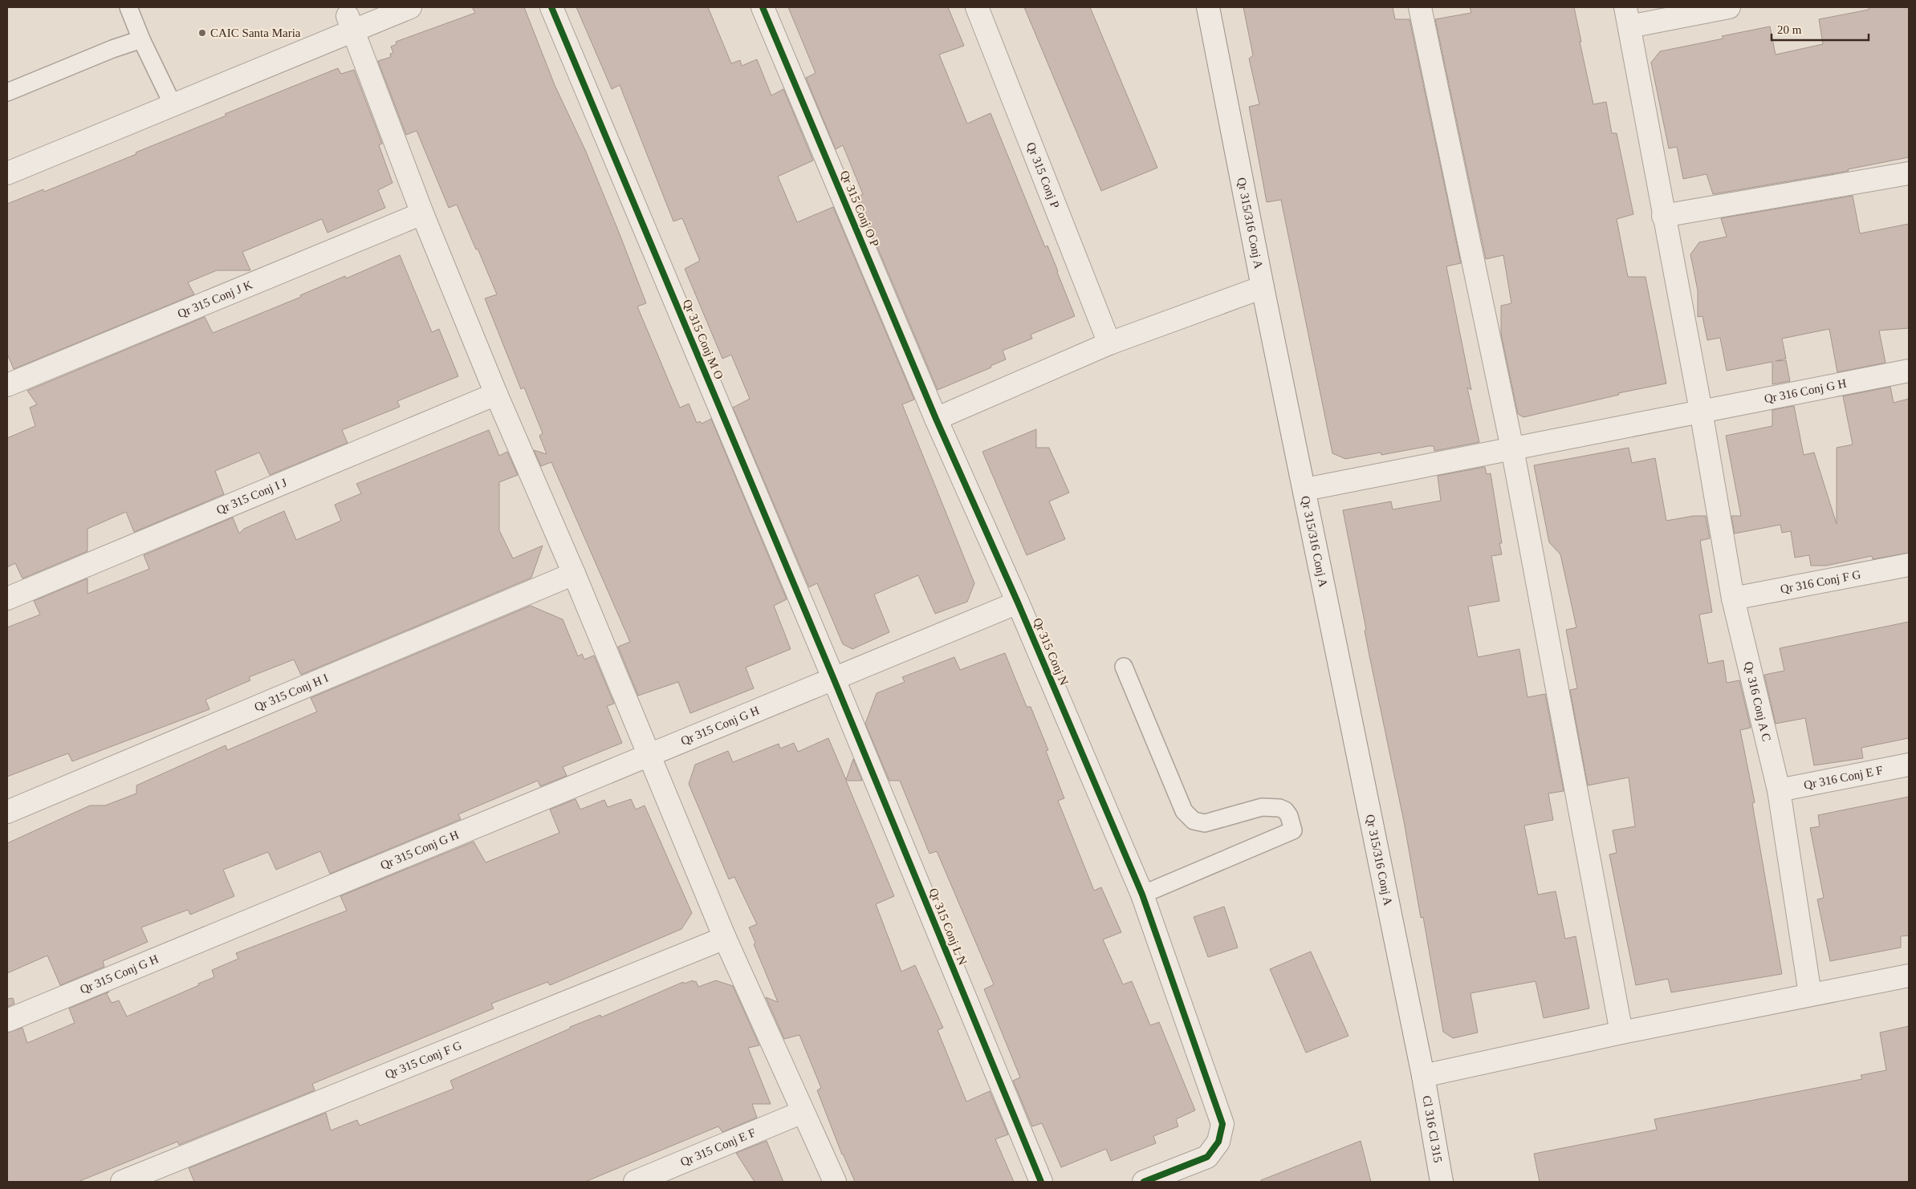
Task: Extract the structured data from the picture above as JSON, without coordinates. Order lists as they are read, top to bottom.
{
  "streets": {
    "street": [
      "Qr 315 Conj P",
      "Qr 315 Conj O P",
      "Qr 315/316 Conj A",
      "Qr 315 Conj J K",
      "Qr 315 Conj M O",
      "Qr 316 Conj G H",
      "Qr 315 Conj I J",
      "Qr 316 Conj F G",
      "Qr 315 Conj N",
      "Qr 315 Conj H I",
      "Qr 316 Conj A C",
      "Qr 315 Conj G H",
      "Qr 316 Conj E F",
      "Qr 315 Conj L N",
      "Qr 315 Conj F G",
      "Cl 316 Cl 315",
      "Qr 315 Conj E F"
    ]
  },
  "crossings": [
    ["Qr 315 Conj O P", "Qr 315 Conj N"],
    ["Qr 315/316 Conj A", "Qr 316 Conj G H"],
    ["Qr 315/316 Conj A", "Cl 316 Cl 315"],
    ["Qr 315 Conj M O", "Qr 315 Conj G H"],
    ["Qr 315 Conj M O", "Qr 315 Conj L N"],
    ["Qr 316 Conj G H", "Qr 316 Conj A C"],
    ["Qr 316 Conj F G", "Qr 316 Conj A C"],
    ["Qr 315 Conj N", "Qr 315 Conj G H"],
    ["Qr 316 Conj A C", "Qr 316 Conj E F"],
    ["Qr 315 Conj G H", "Qr 315 Conj L N"]
  ],
  "places": ["CAIC Santa Maria"],
  "scale_bar": "20 m"
}
